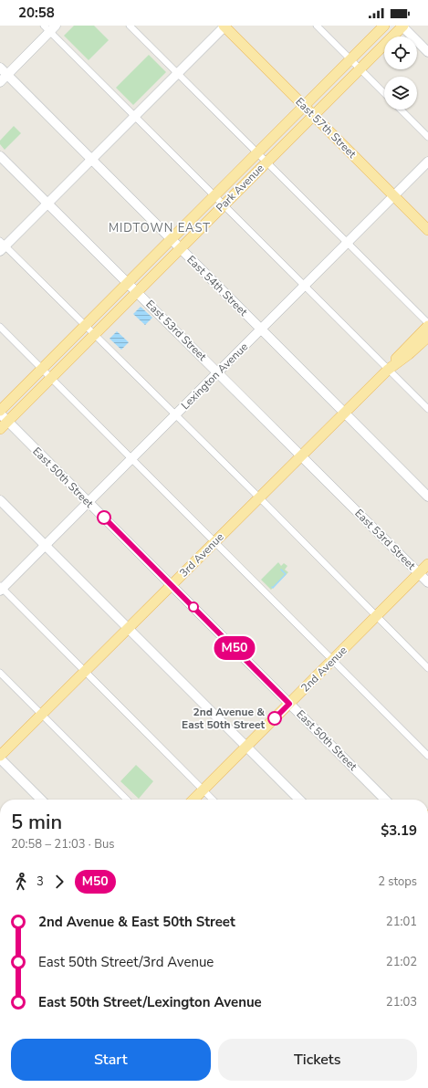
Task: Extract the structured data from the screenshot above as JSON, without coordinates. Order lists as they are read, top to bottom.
{
  "streets": {
    "main road": [
      "East 57th Street",
      "Park Avenue",
      "East 54th Street",
      "East 53rd Street",
      "Lexington Avenue",
      "East 50th Street",
      "3rd Avenue",
      "2nd Avenue"
    ]
  },
  "crossings": [
    ["East 57th Street", "Park Avenue"],
    ["East 57th Street", "Lexington Avenue"],
    ["Park Avenue", "East 54th Street"],
    ["Park Avenue", "East 53rd Street"],
    ["Park Avenue", "East 50th Street"],
    ["East 54th Street", "Lexington Avenue"],
    ["East 54th Street", "3rd Avenue"],
    ["East 53rd Street", "Lexington Avenue"],
    ["East 53rd Street", "3rd Avenue"],
    ["East 53rd Street", "2nd Avenue"],
    ["Lexington Avenue", "East 50th Street"],
    ["East 50th Street", "3rd Avenue"],
    ["East 50th Street", "2nd Avenue"]
  ],
  "districts": ["MIDTOWN EAST"],
  "places": ["2nd Avenue & East 50th Street"],
  "lines": ["bus line M50"],
  "page": {
    "status": "20:58",
    "on_map": "M50",
    "heading": ["5 min", "20:58 – 21:03 · Bus", "$3.19"],
    "legs": ["3", "M50", "2 stops"],
    "list": [
      {
        "name": "2nd Avenue & East 50th Street",
        "value": "21:01"
      },
      {
        "name": "East 50th Street/3rd Avenue",
        "value": "21:02"
      },
      {
        "name": "East 50th Street/Lexington Avenue",
        "value": "21:03"
      }
    ],
    "buttons": ["Start", "Tickets"]
  }
}
